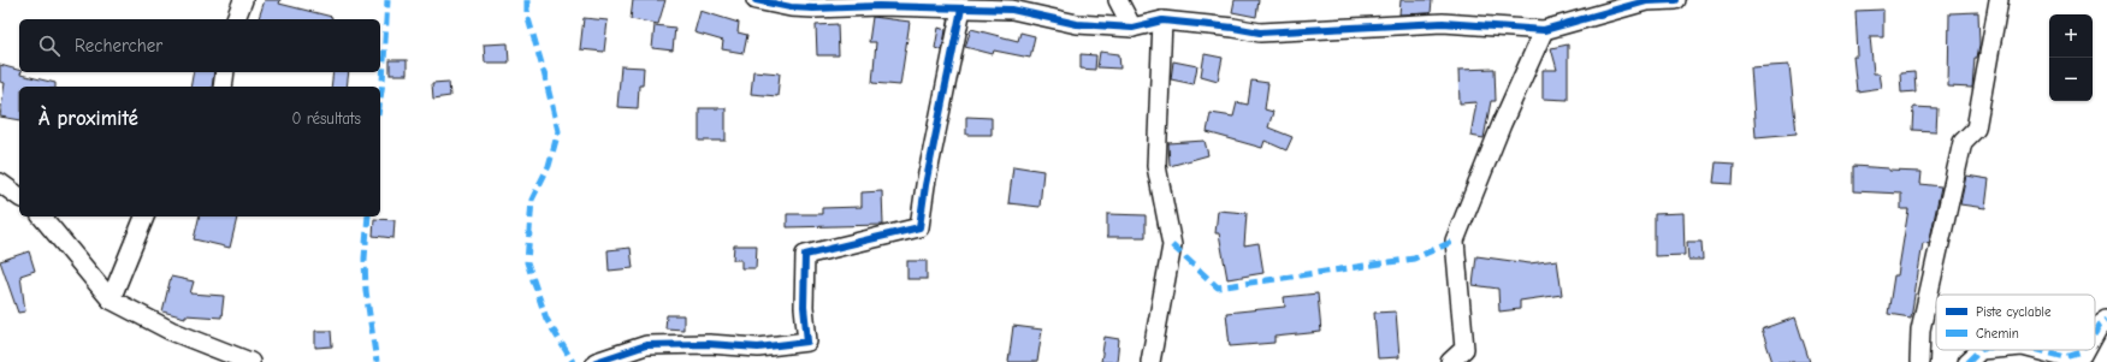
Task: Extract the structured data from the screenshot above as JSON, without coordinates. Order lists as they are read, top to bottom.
{
  "legend": ["Piste cyclable", "Chemin"],
  "page": {
    "map_buttons": ["+", "−"],
    "search": "Rechercher",
    "heading": ["À proximité", "0 résultats"]
  }
}
